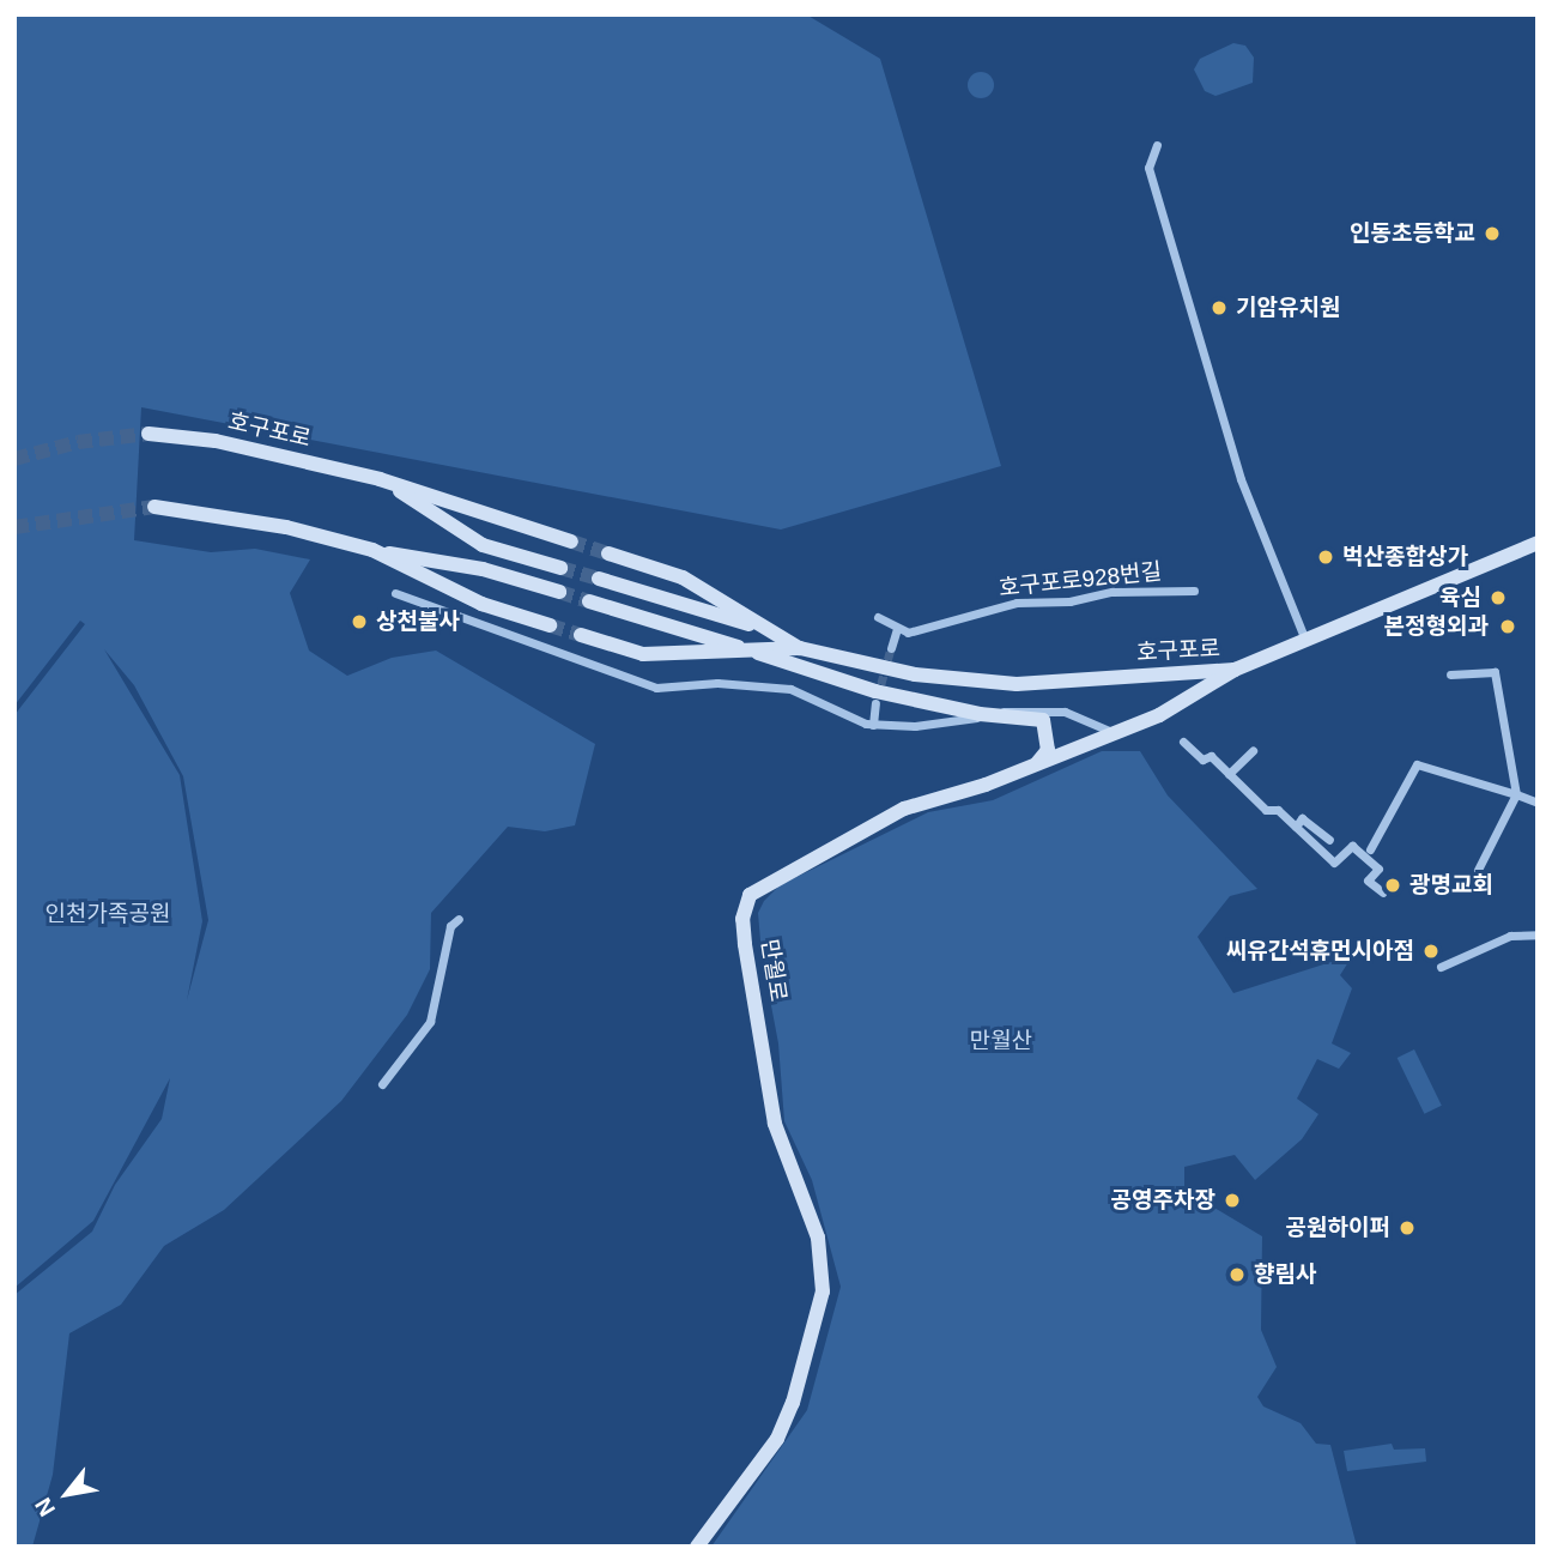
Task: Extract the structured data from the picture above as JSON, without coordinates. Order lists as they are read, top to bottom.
{
  "streets": {
    "main road": ["호구포로", "만월로"],
    "street": ["호구포로928번길"]
  },
  "crossings": [
    ["호구포로", "만월로"]
  ],
  "parks": ["인천가족공원", "만월산"],
  "places": [
    "인동초등학교",
    "기암유치원",
    "벅산종합상가",
    "육심",
    "상천불사",
    "본정형외과",
    "광명교회",
    "씨유간석휴먼시아점",
    "공영주차장",
    "공원하이퍼",
    "향림사"
  ],
  "north": "bottom left"
}
